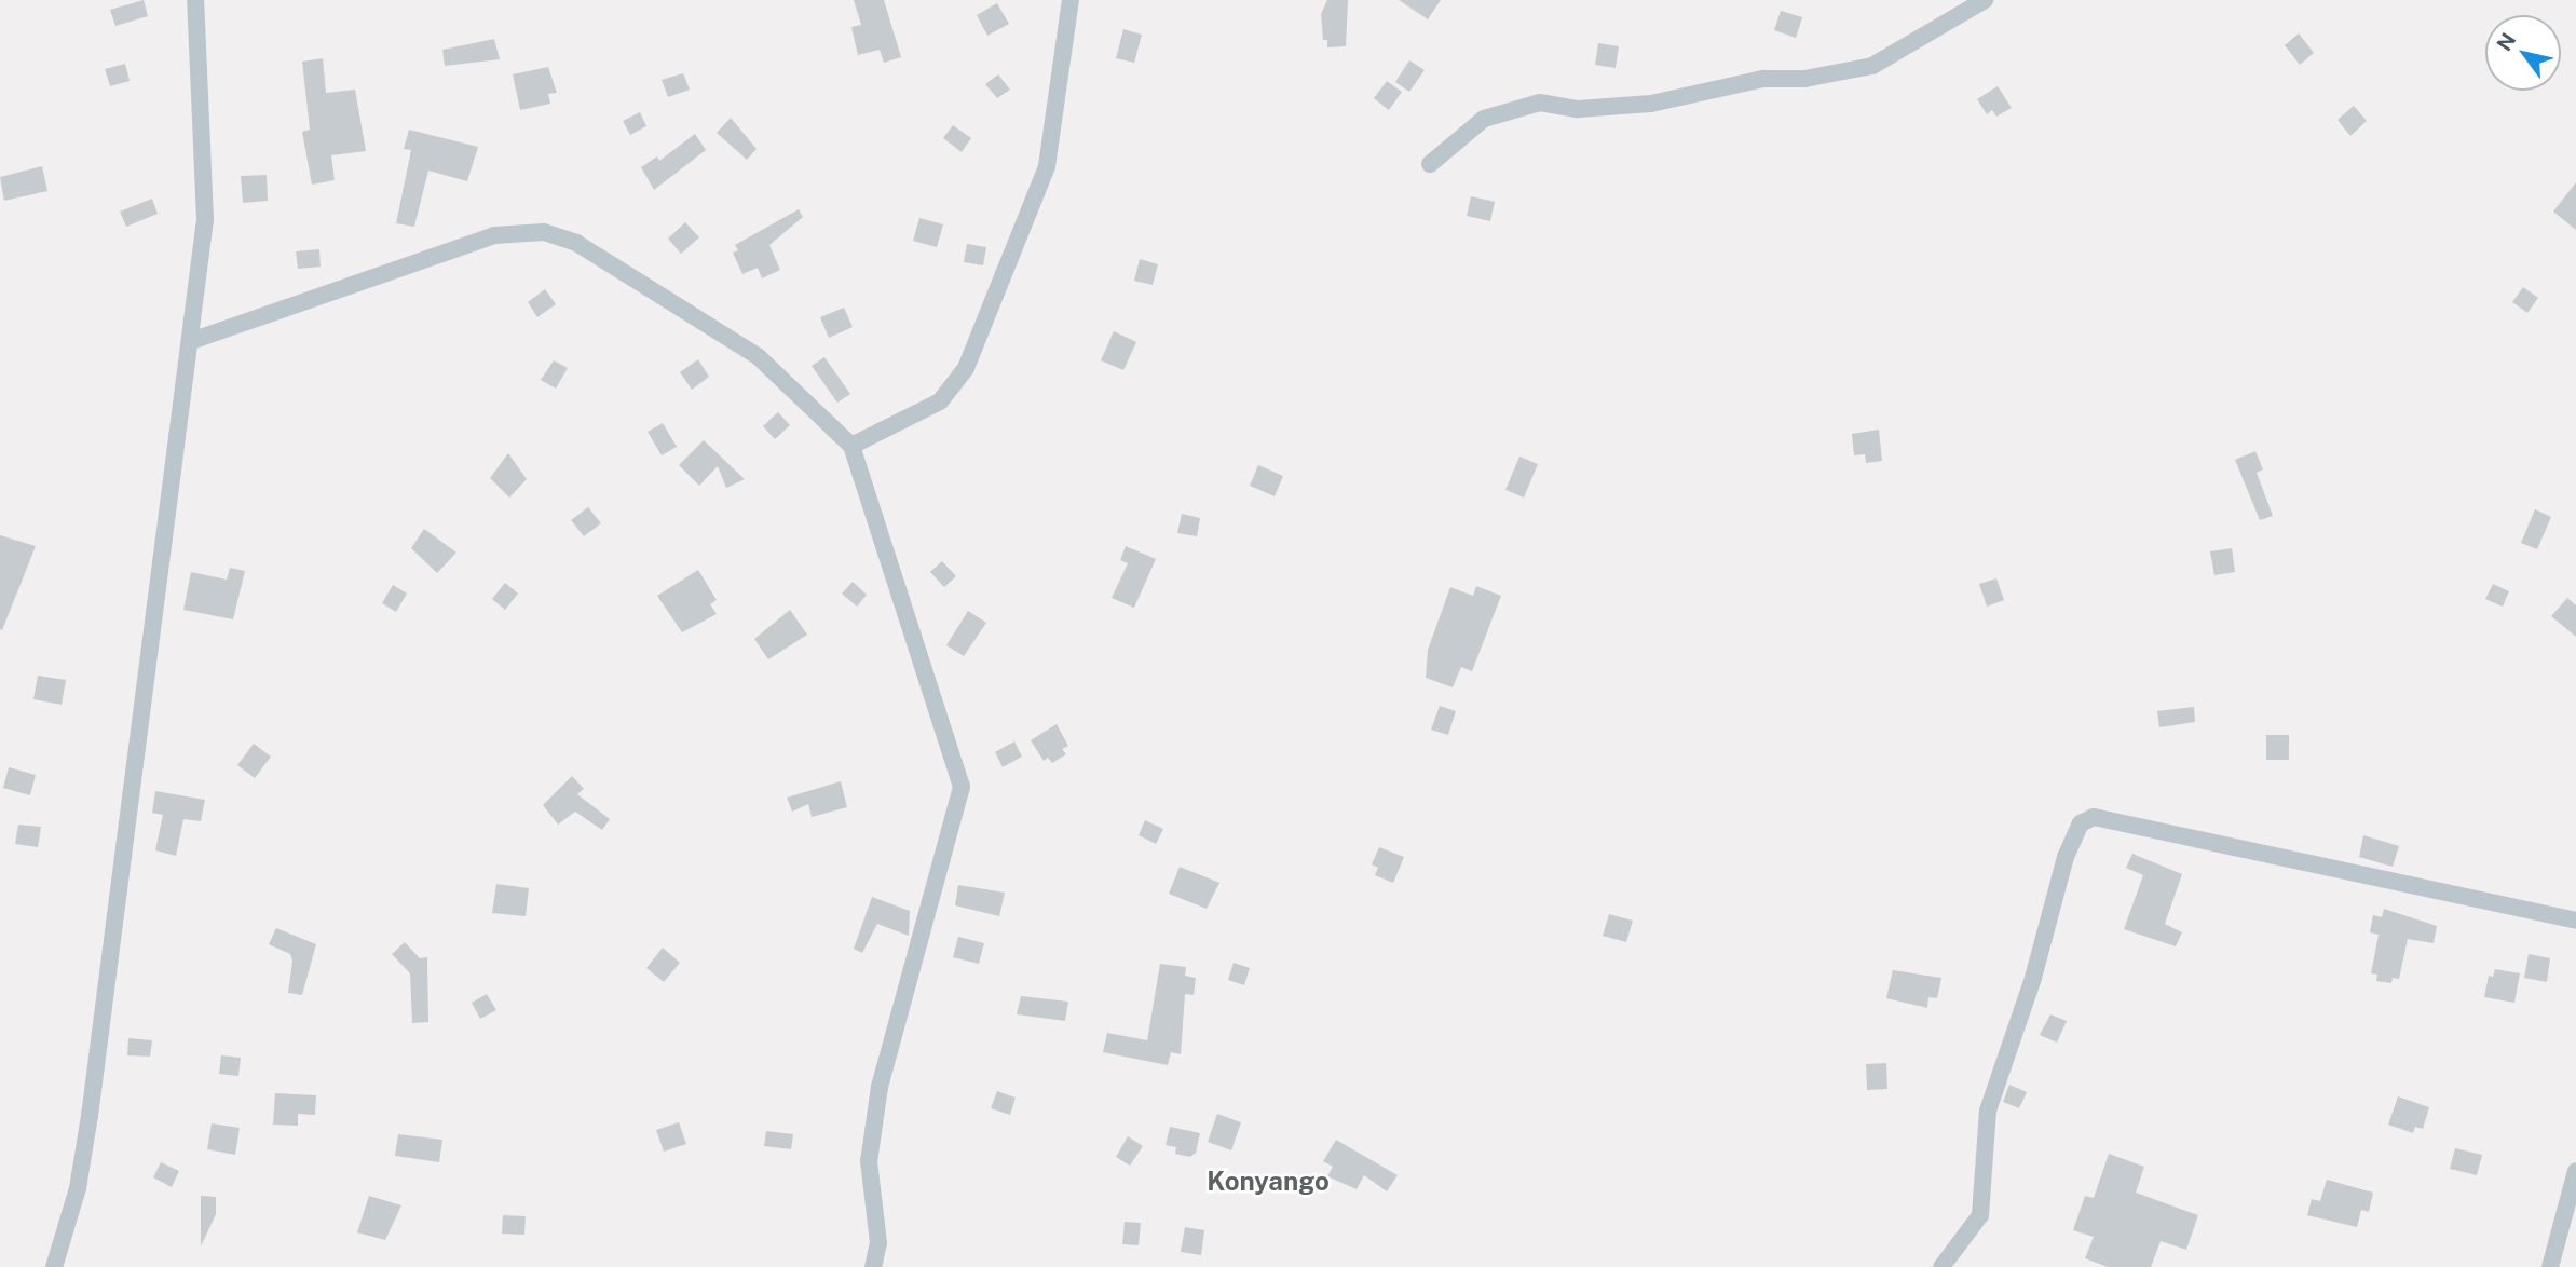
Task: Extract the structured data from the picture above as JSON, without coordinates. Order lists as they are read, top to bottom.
{
  "districts": ["Konyango"],
  "north": "top left"
}
